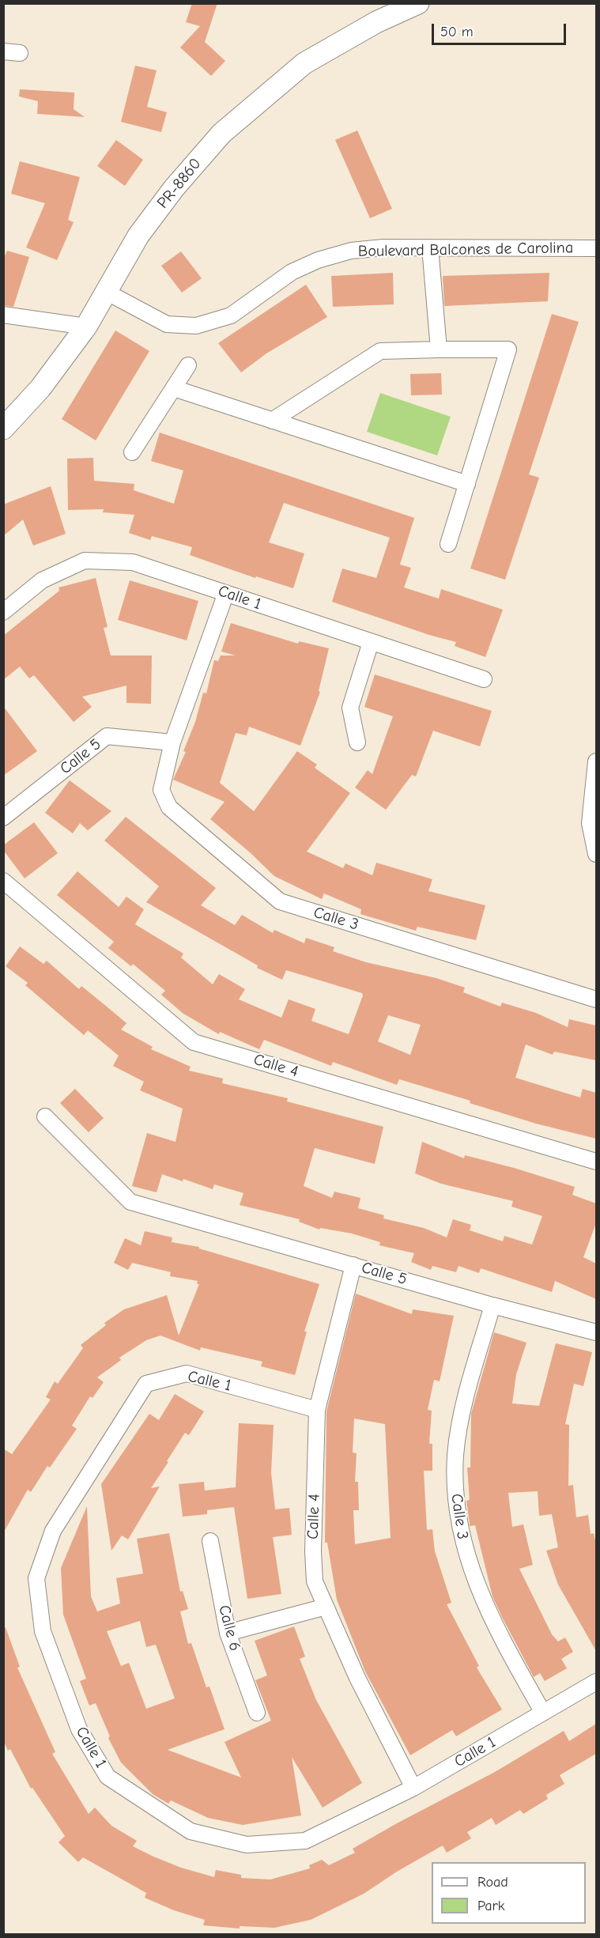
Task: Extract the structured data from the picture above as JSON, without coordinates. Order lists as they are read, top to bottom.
{
  "streets": {
    "street": [
      "PR-8860",
      "Boulevard Balcones de Carolina",
      "Calle 1",
      "Calle 5",
      "Calle 3",
      "Calle 4",
      "Calle 6"
    ]
  },
  "crossings": [
    ["PR-8860", "Boulevard Balcones de Carolina"],
    ["Calle 1", "Calle 3"],
    ["Calle 1", "Calle 4"],
    ["Calle 5", "Calle 3"],
    ["Calle 5", "Calle 4"]
  ],
  "legend": ["Road", "Park"],
  "scale_bar": "50 m"
}
